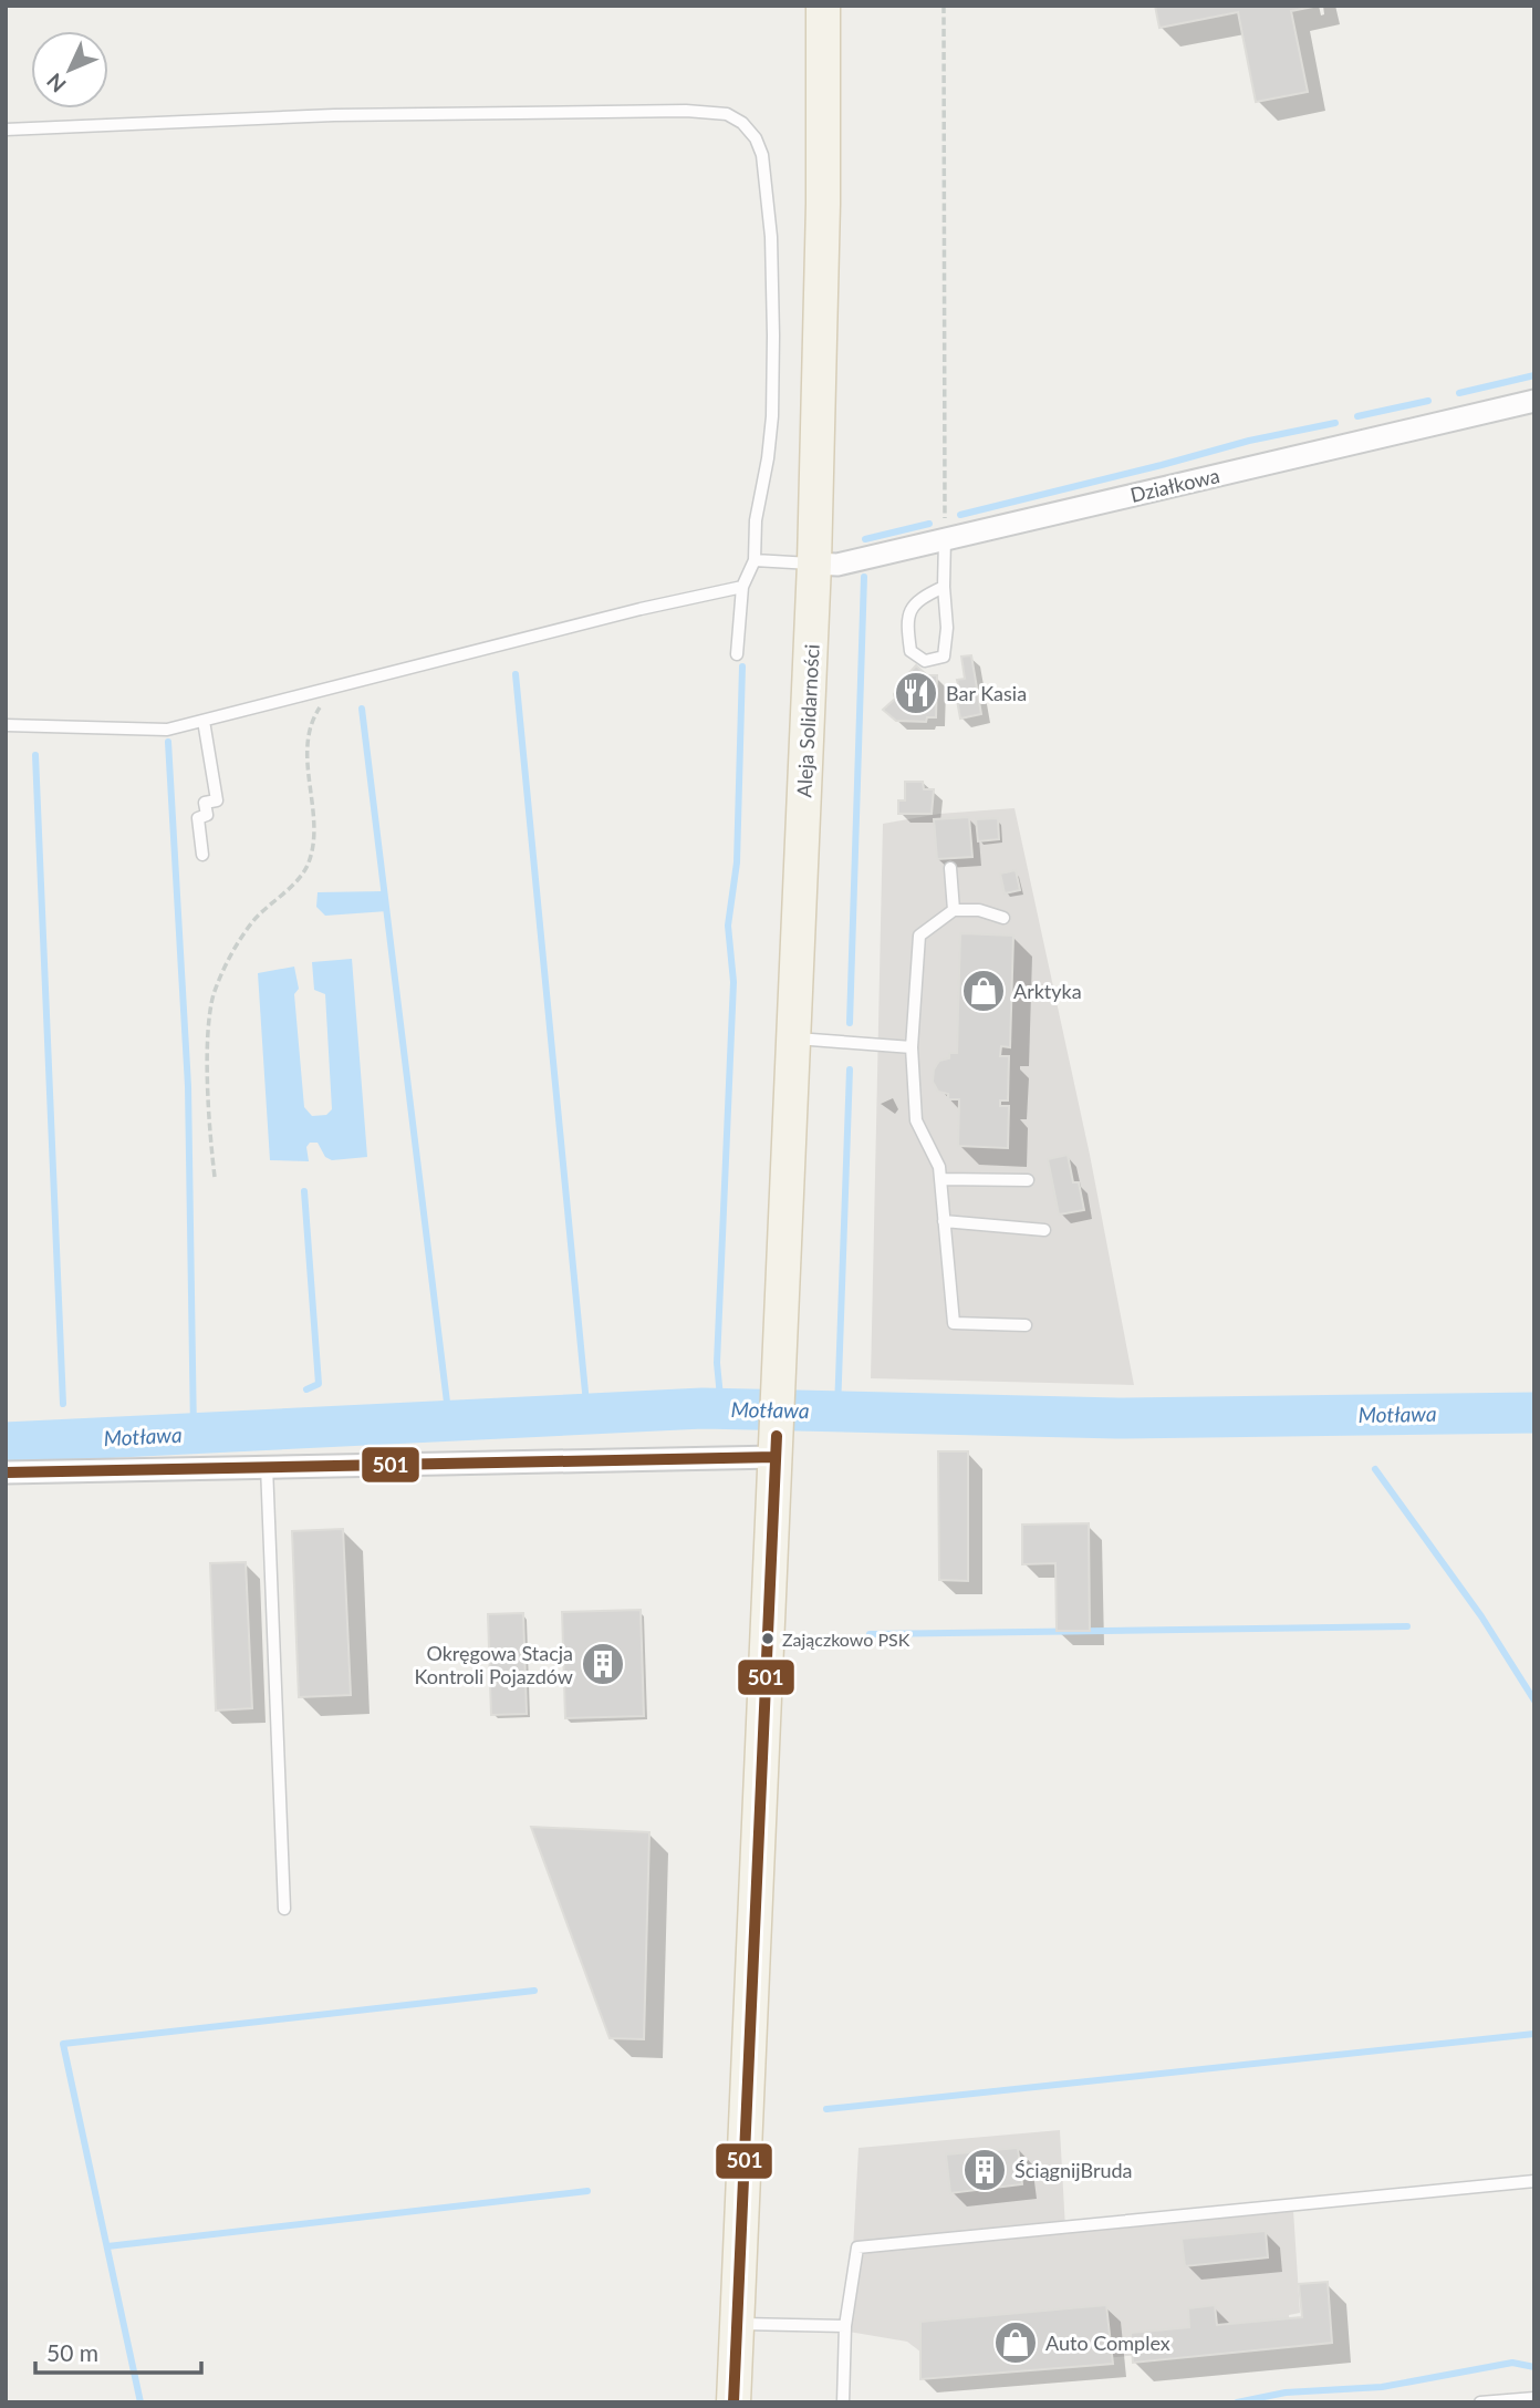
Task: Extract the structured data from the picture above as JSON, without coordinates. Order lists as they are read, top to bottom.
{
  "streets": {
    "main road": ["Aleja Solidarności"],
    "street": ["Działkowa"]
  },
  "crossings": [
    ["Działkowa", "Aleja Solidarności"]
  ],
  "water": ["Motława"],
  "places": {
    "restaurant": ["Bar Kasia"],
    "shop": ["Arktyka", "Auto Complex"],
    "other": ["Zajączkowo PSK"],
    "building": ["Okręgowa Stacja Kontroli Pojazdów", "ŚciągnijBruda"]
  },
  "lines": ["transit line 501"],
  "scale_bar": "50 m",
  "north": "bottom left"
}
